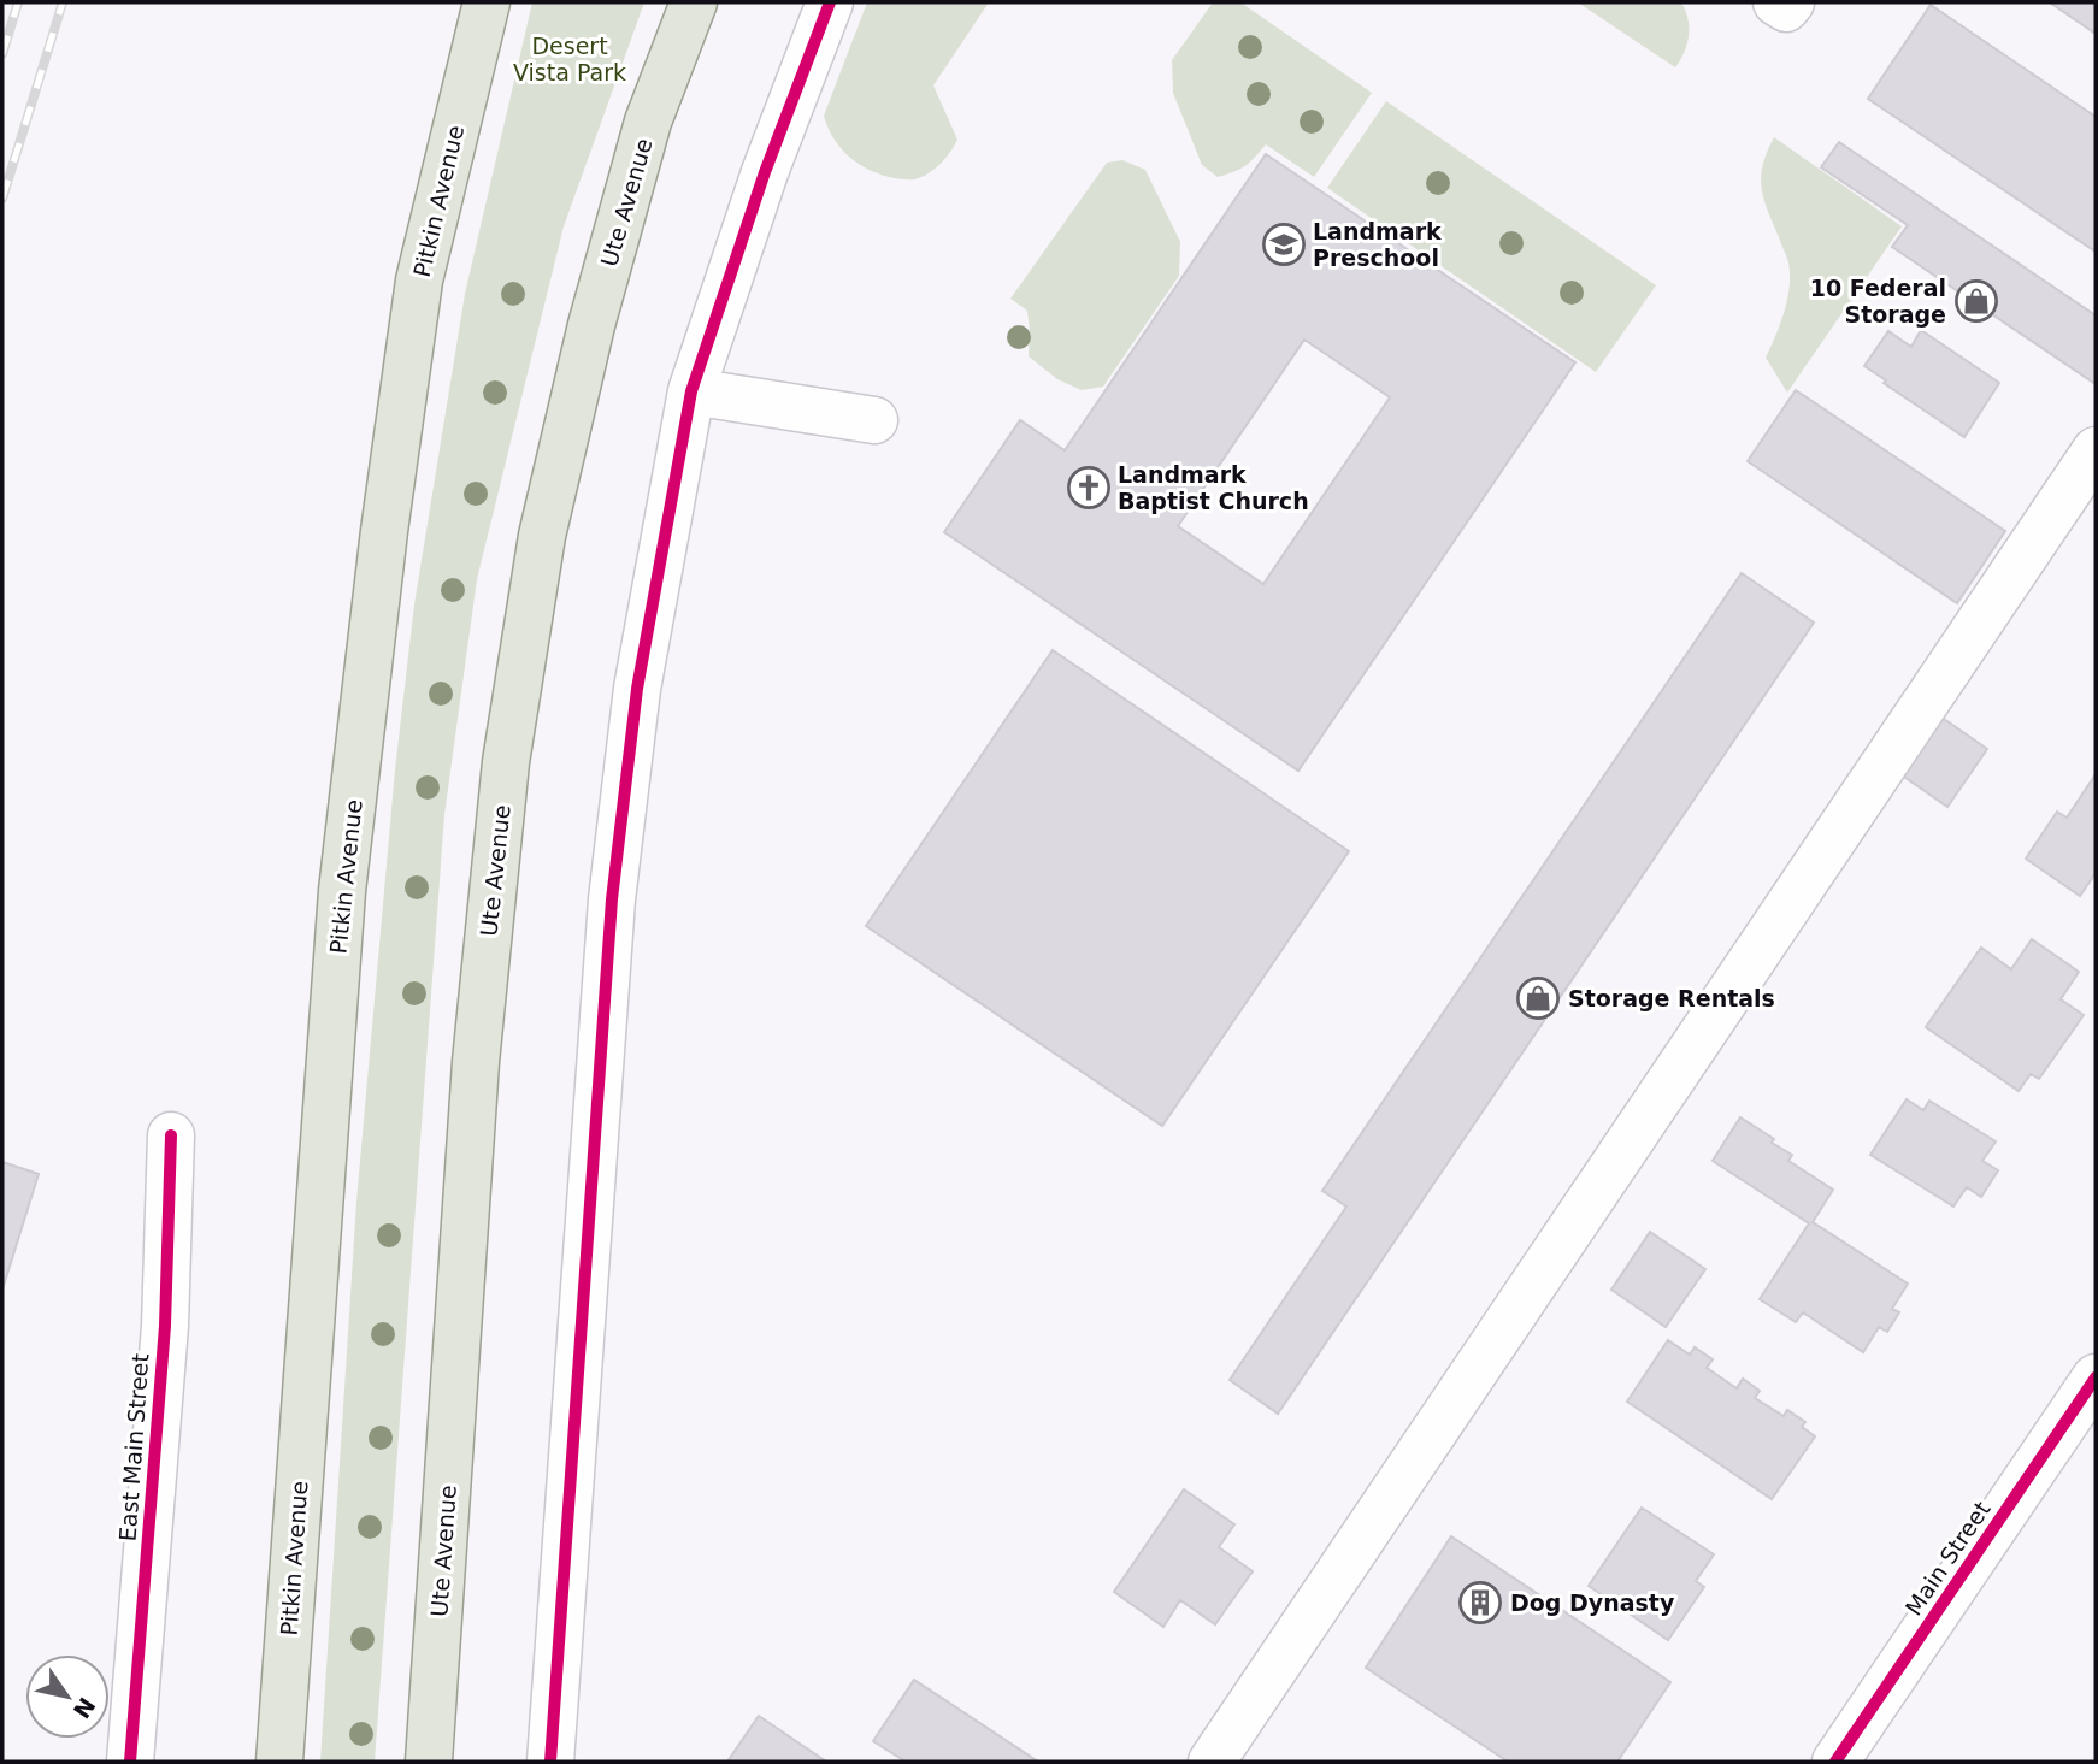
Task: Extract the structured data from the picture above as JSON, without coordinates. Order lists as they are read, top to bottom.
{
  "streets": {
    "main road": ["Pitkin Avenue", "Ute Avenue"],
    "street": ["East Main Street", "Main Street"]
  },
  "parks": ["Desert Vista Park"],
  "places": {
    "school or university": ["Landmark Preschool"],
    "shop": ["10 Federal Storage", "Storage Rentals"],
    "church": ["Landmark Baptist Church"],
    "building": ["Dog Dynasty"]
  },
  "north": "bottom right"
}
